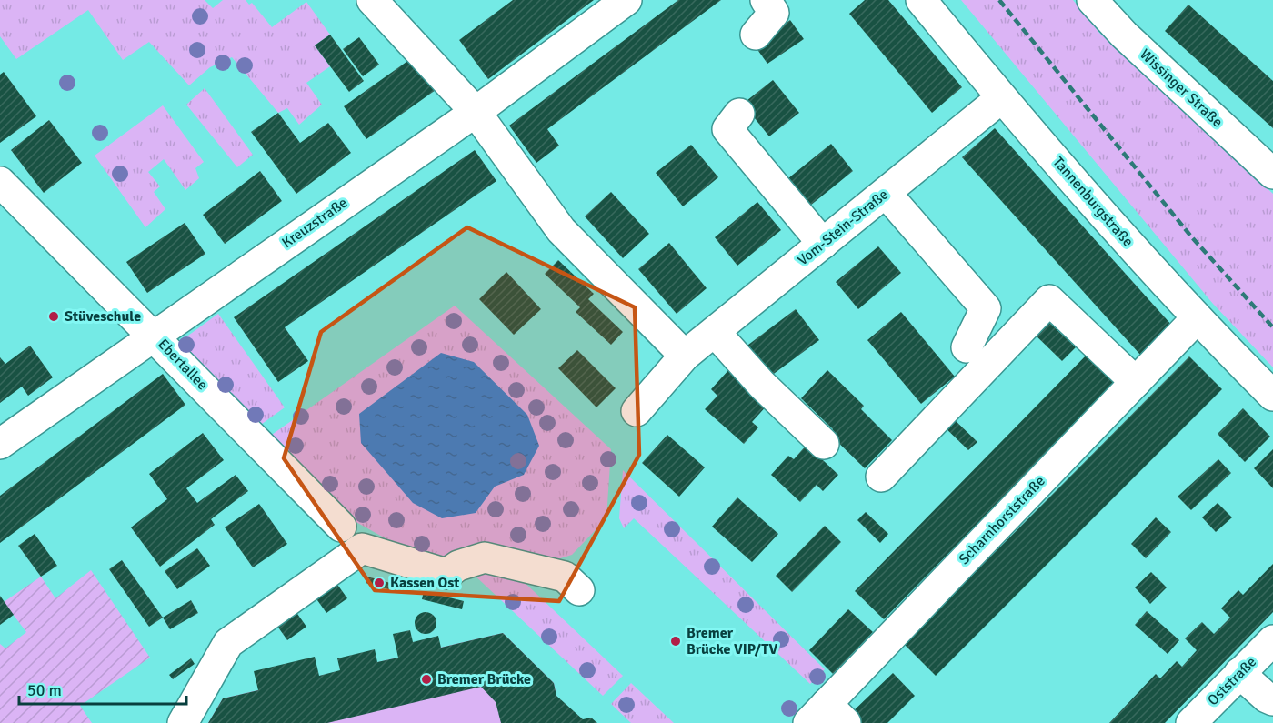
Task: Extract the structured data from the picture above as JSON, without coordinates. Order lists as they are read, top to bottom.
{
  "streets": {
    "street": [
      "Wissinger Straße",
      "Tannenburgstraße",
      "Kreuzstraße",
      "Vom-Stein-Straße",
      "Ebertallee",
      "Scharnhorststraße",
      "Oststraße"
    ]
  },
  "crossings": [
    ["Tannenburgstraße", "Vom-Stein-Straße"],
    ["Tannenburgstraße", "Scharnhorststraße"],
    ["Kreuzstraße", "Ebertallee"]
  ],
  "places": [
    "Stüveschule",
    "Kassen Ost",
    "Bremer Brücke VIP/TV",
    "Bremer Brücke"
  ],
  "scale_bar": "50 m"
}
